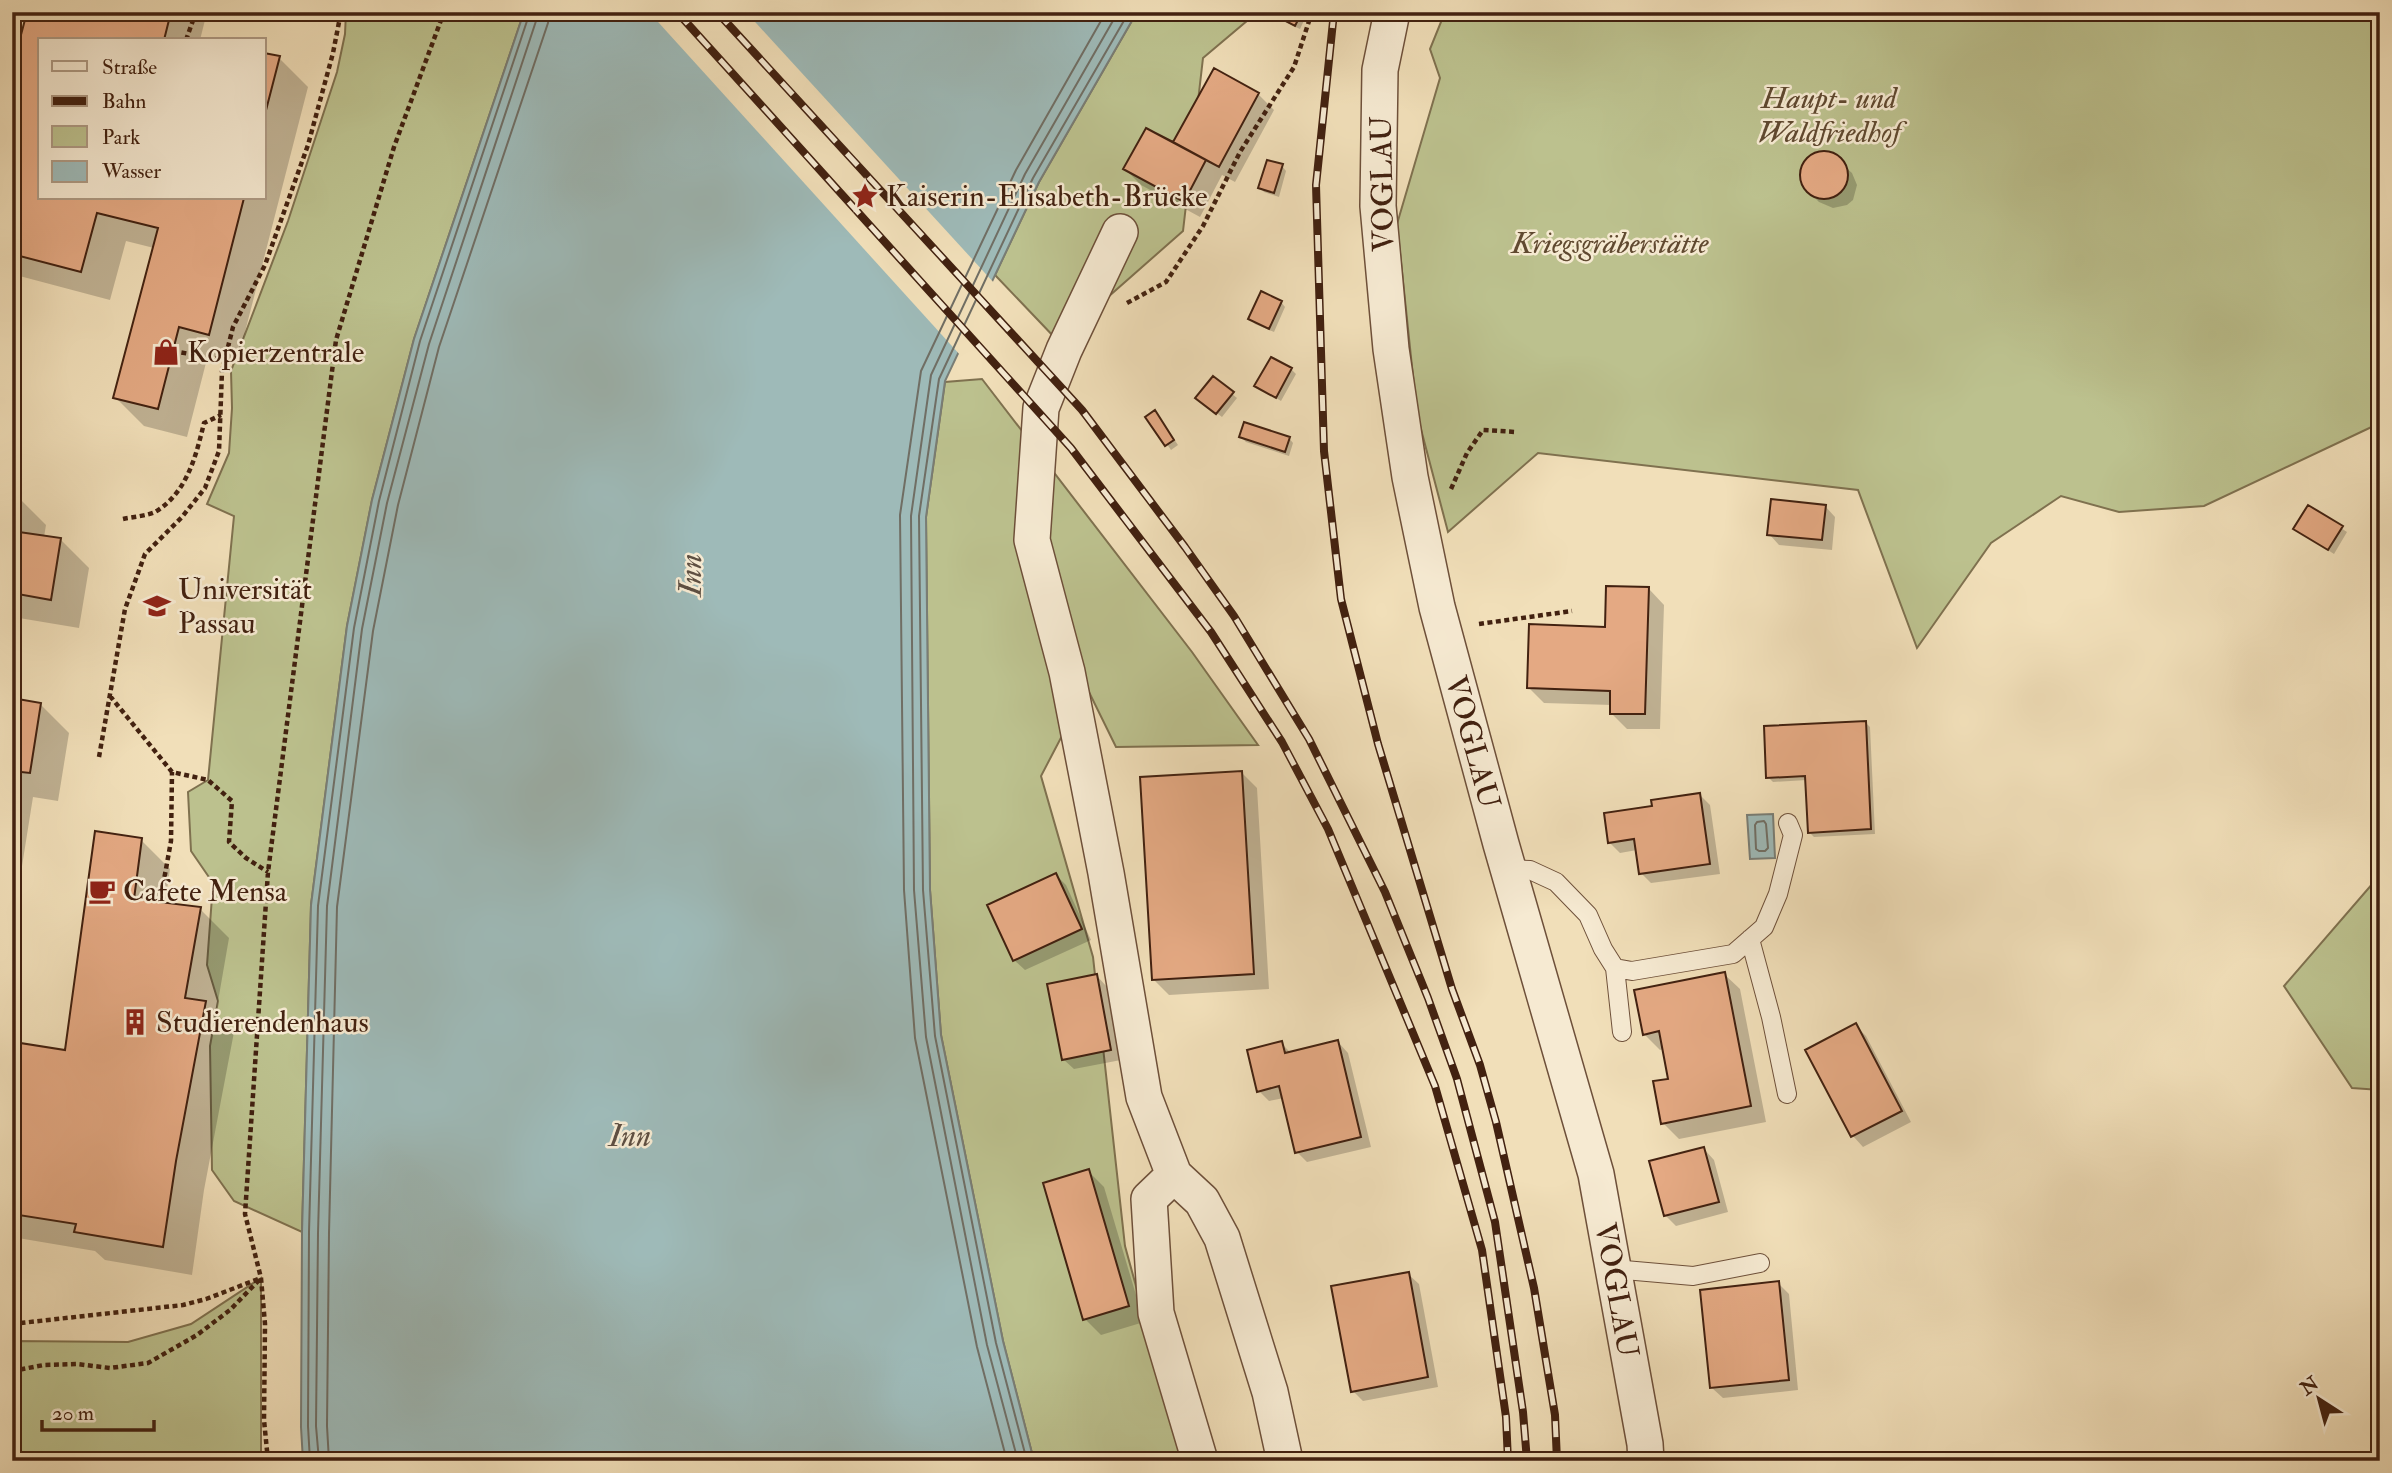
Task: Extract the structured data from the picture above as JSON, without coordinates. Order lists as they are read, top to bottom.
{
  "streets": {
    "street": ["VOGLAU"]
  },
  "water": ["Inn"],
  "parks": ["Haupt- und Waldfriedhof", "Kriegsgräberstätte"],
  "places": {
    "place": ["Kaiserin-Elisabeth-Brücke"],
    "shop": ["Kopierzentrale"],
    "school or university": ["Universität Passau"],
    "cafe": ["Cafete Mensa"],
    "building": ["Studierendenhaus"]
  },
  "legend": [
    "Straße",
    "Bahn",
    "Park",
    "Wasser"
  ],
  "scale_bar": "20 m",
  "north": "top left"
}
